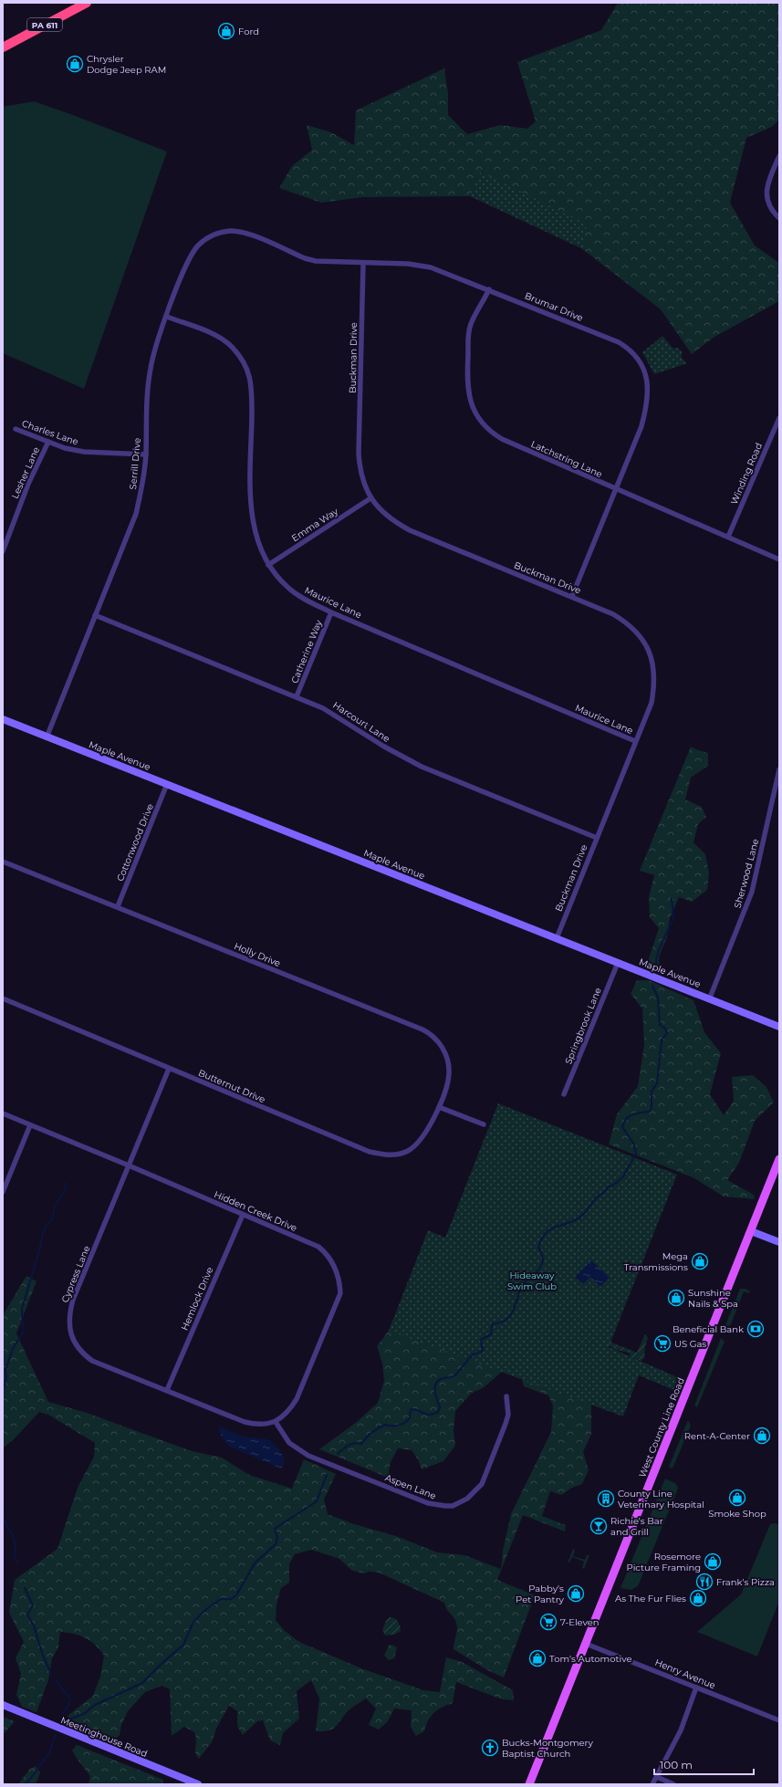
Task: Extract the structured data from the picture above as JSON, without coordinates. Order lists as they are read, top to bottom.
{
  "streets": {
    "highway": ["PA 611"],
    "main road": ["West County Line Road"],
    "street": [
      "Brumar Drive",
      "Buckman Drive",
      "Charles Lane",
      "Latchstring Lane",
      "Serrill Drive",
      "Lesher Lane",
      "Winding Road",
      "Emma Way",
      "Maurice Lane",
      "Catherine Way",
      "Harcourt Lane",
      "Maple Avenue",
      "Cottonwood Drive",
      "Sherwood Lane",
      "Holly Drive",
      "Springbrook Lane",
      "Butternut Drive",
      "Hidden Creek Drive",
      "Cypress Lane",
      "Hemlock Drive",
      "Aspen Lane",
      "Henry Avenue",
      "Meetinghouse Road"
    ]
  },
  "crossings": [
    ["Brumar Drive", "Buckman Drive"],
    ["Brumar Drive", "Latchstring Lane"],
    ["Brumar Drive", "Serrill Drive"],
    ["Buckman Drive", "Emma Way"],
    ["Buckman Drive", "Maurice Lane"],
    ["Buckman Drive", "Harcourt Lane"],
    ["Buckman Drive", "Maple Avenue"],
    ["Charles Lane", "Serrill Drive"],
    ["Charles Lane", "Lesher Lane"],
    ["Latchstring Lane", "Winding Road"],
    ["Serrill Drive", "Maurice Lane"],
    ["Serrill Drive", "Harcourt Lane"],
    ["Serrill Drive", "Maple Avenue"],
    ["Emma Way", "Maurice Lane"],
    ["Maurice Lane", "Catherine Way"],
    ["Catherine Way", "Harcourt Lane"],
    ["Maple Avenue", "Cottonwood Drive"],
    ["Maple Avenue", "Sherwood Lane"],
    ["Maple Avenue", "Springbrook Lane"],
    ["Cottonwood Drive", "Holly Drive"],
    ["Holly Drive", "Butternut Drive"],
    ["Butternut Drive", "Cypress Lane"],
    ["Hidden Creek Drive", "Cypress Lane"],
    ["Hidden Creek Drive", "Hemlock Drive"],
    ["Hidden Creek Drive", "Aspen Lane"],
    ["Cypress Lane", "Hemlock Drive"],
    ["Cypress Lane", "Aspen Lane"],
    ["West County Line Road", "Henry Avenue"]
  ],
  "parks": ["Hideaway Swim Club"],
  "places": {
    "shop": [
      "Ford",
      "Chrysler Dodge Jeep RAM",
      "Mega Transmissions",
      "Sunshine Nails & Spa",
      "Rent-A-Center",
      "Smoke Shop",
      "Rosemore Picture Framing",
      "Pabby's Pet Pantry",
      "As The Fur Flies",
      "Tom's Automotive"
    ],
    "bank": ["Beneficial Bank"],
    "supermarket": ["US Gas", "7-Eleven"],
    "building": ["County Line Veterinary Hospital"],
    "bar": ["Richie's Bar and Grill"],
    "restaurant": ["Frank's Pizza"],
    "church": ["Bucks-Montgomery Baptist Church"]
  },
  "scale_bar": "100 m"
}
